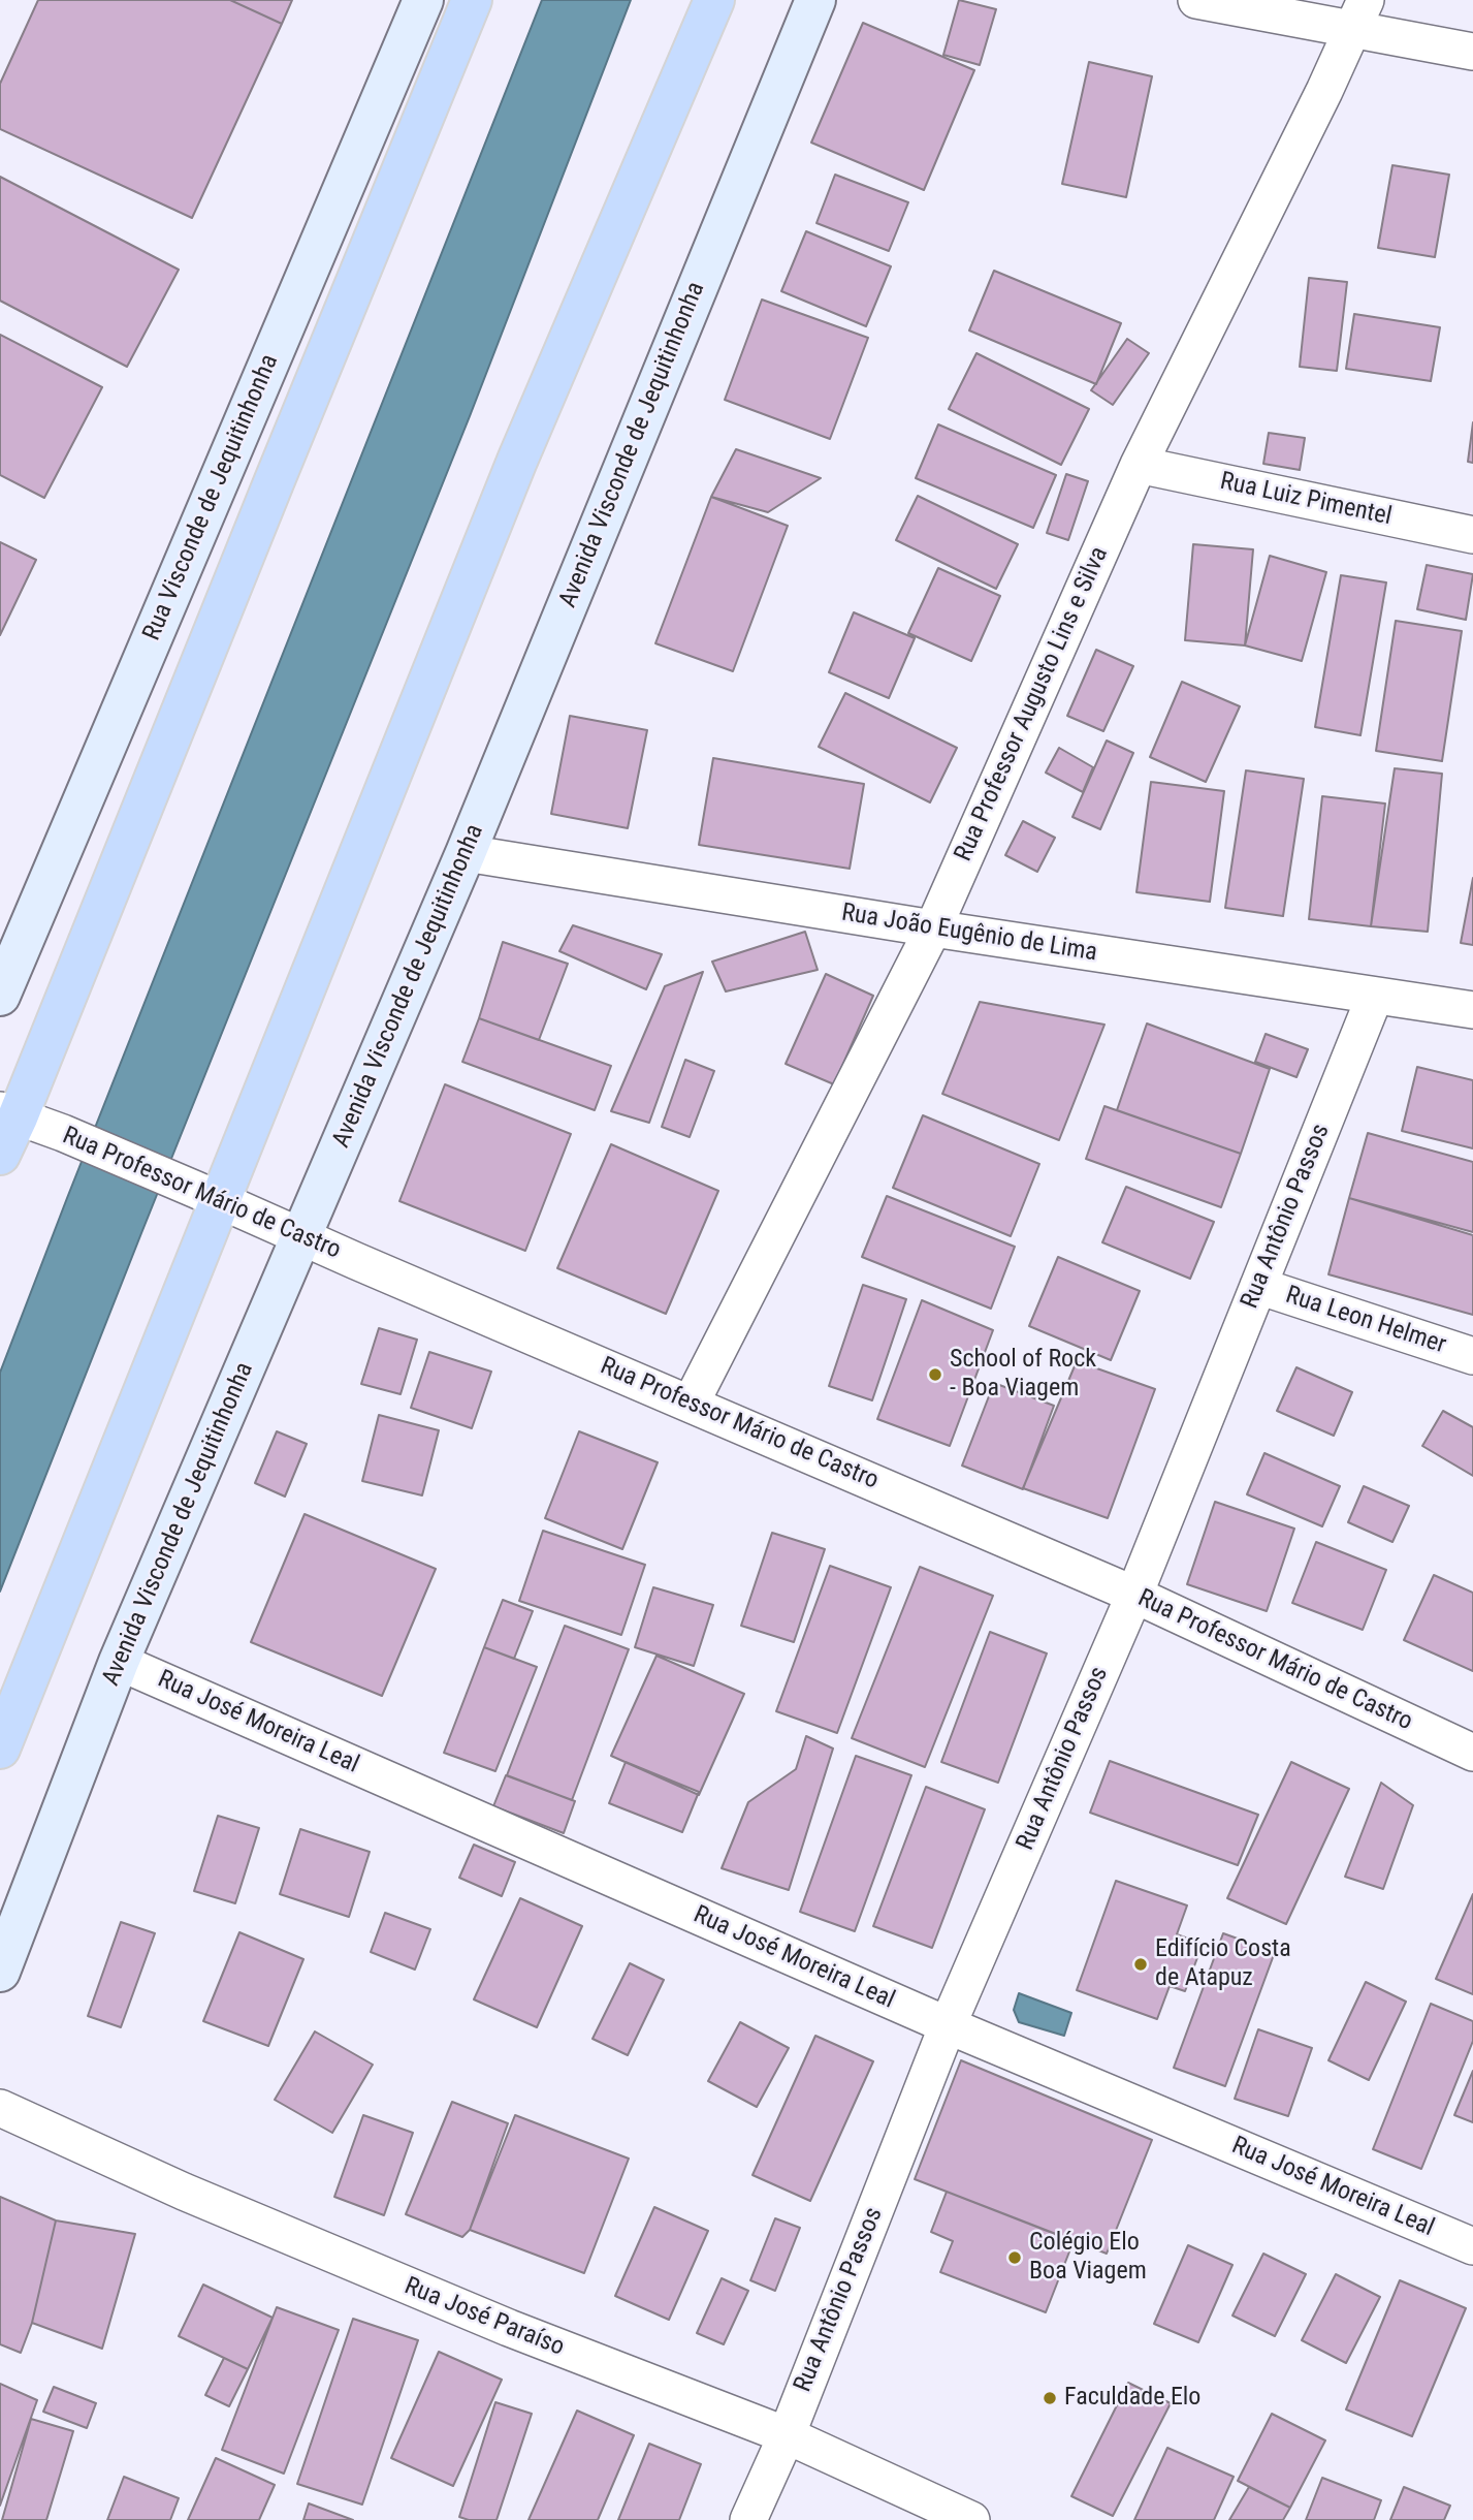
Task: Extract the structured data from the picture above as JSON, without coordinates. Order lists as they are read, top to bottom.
{
  "streets": {
    "street": [
      "Avenida Visconde de Jequitinhonha",
      "Rua Visconde de Jequitinhonha",
      "Rua Luiz Pimentel",
      "Rua Professor Augusto Lins e Silva",
      "Rua João Eugênio de Lima",
      "Rua Professor Mário de Castro",
      "Rua Antônio Passos",
      "Rua Leon Helmer",
      "Rua José Moreira Leal",
      "Rua José Paraíso"
    ]
  },
  "crossings": [
    ["Avenida Visconde de Jequitinhonha", "Rua João Eugênio de Lima"],
    ["Avenida Visconde de Jequitinhonha", "Rua Professor Mário de Castro"],
    ["Avenida Visconde de Jequitinhonha", "Rua José Moreira Leal"],
    ["Rua Luiz Pimentel", "Rua Professor Augusto Lins e Silva"],
    ["Rua Professor Augusto Lins e Silva", "Rua João Eugênio de Lima"],
    ["Rua Professor Augusto Lins e Silva", "Rua Professor Mário de Castro"],
    ["Rua João Eugênio de Lima", "Rua Antônio Passos"],
    ["Rua Professor Mário de Castro", "Rua Antônio Passos"],
    ["Rua Antônio Passos", "Rua Leon Helmer"],
    ["Rua Antônio Passos", "Rua José Moreira Leal"],
    ["Rua Antônio Passos", "Rua José Paraíso"]
  ],
  "places": [
    "School of Rock - Boa Viagem",
    "Edifício Costa de Atapuz",
    "Colégio Elo Boa Viagem",
    "Faculdade Elo"
  ]
}
